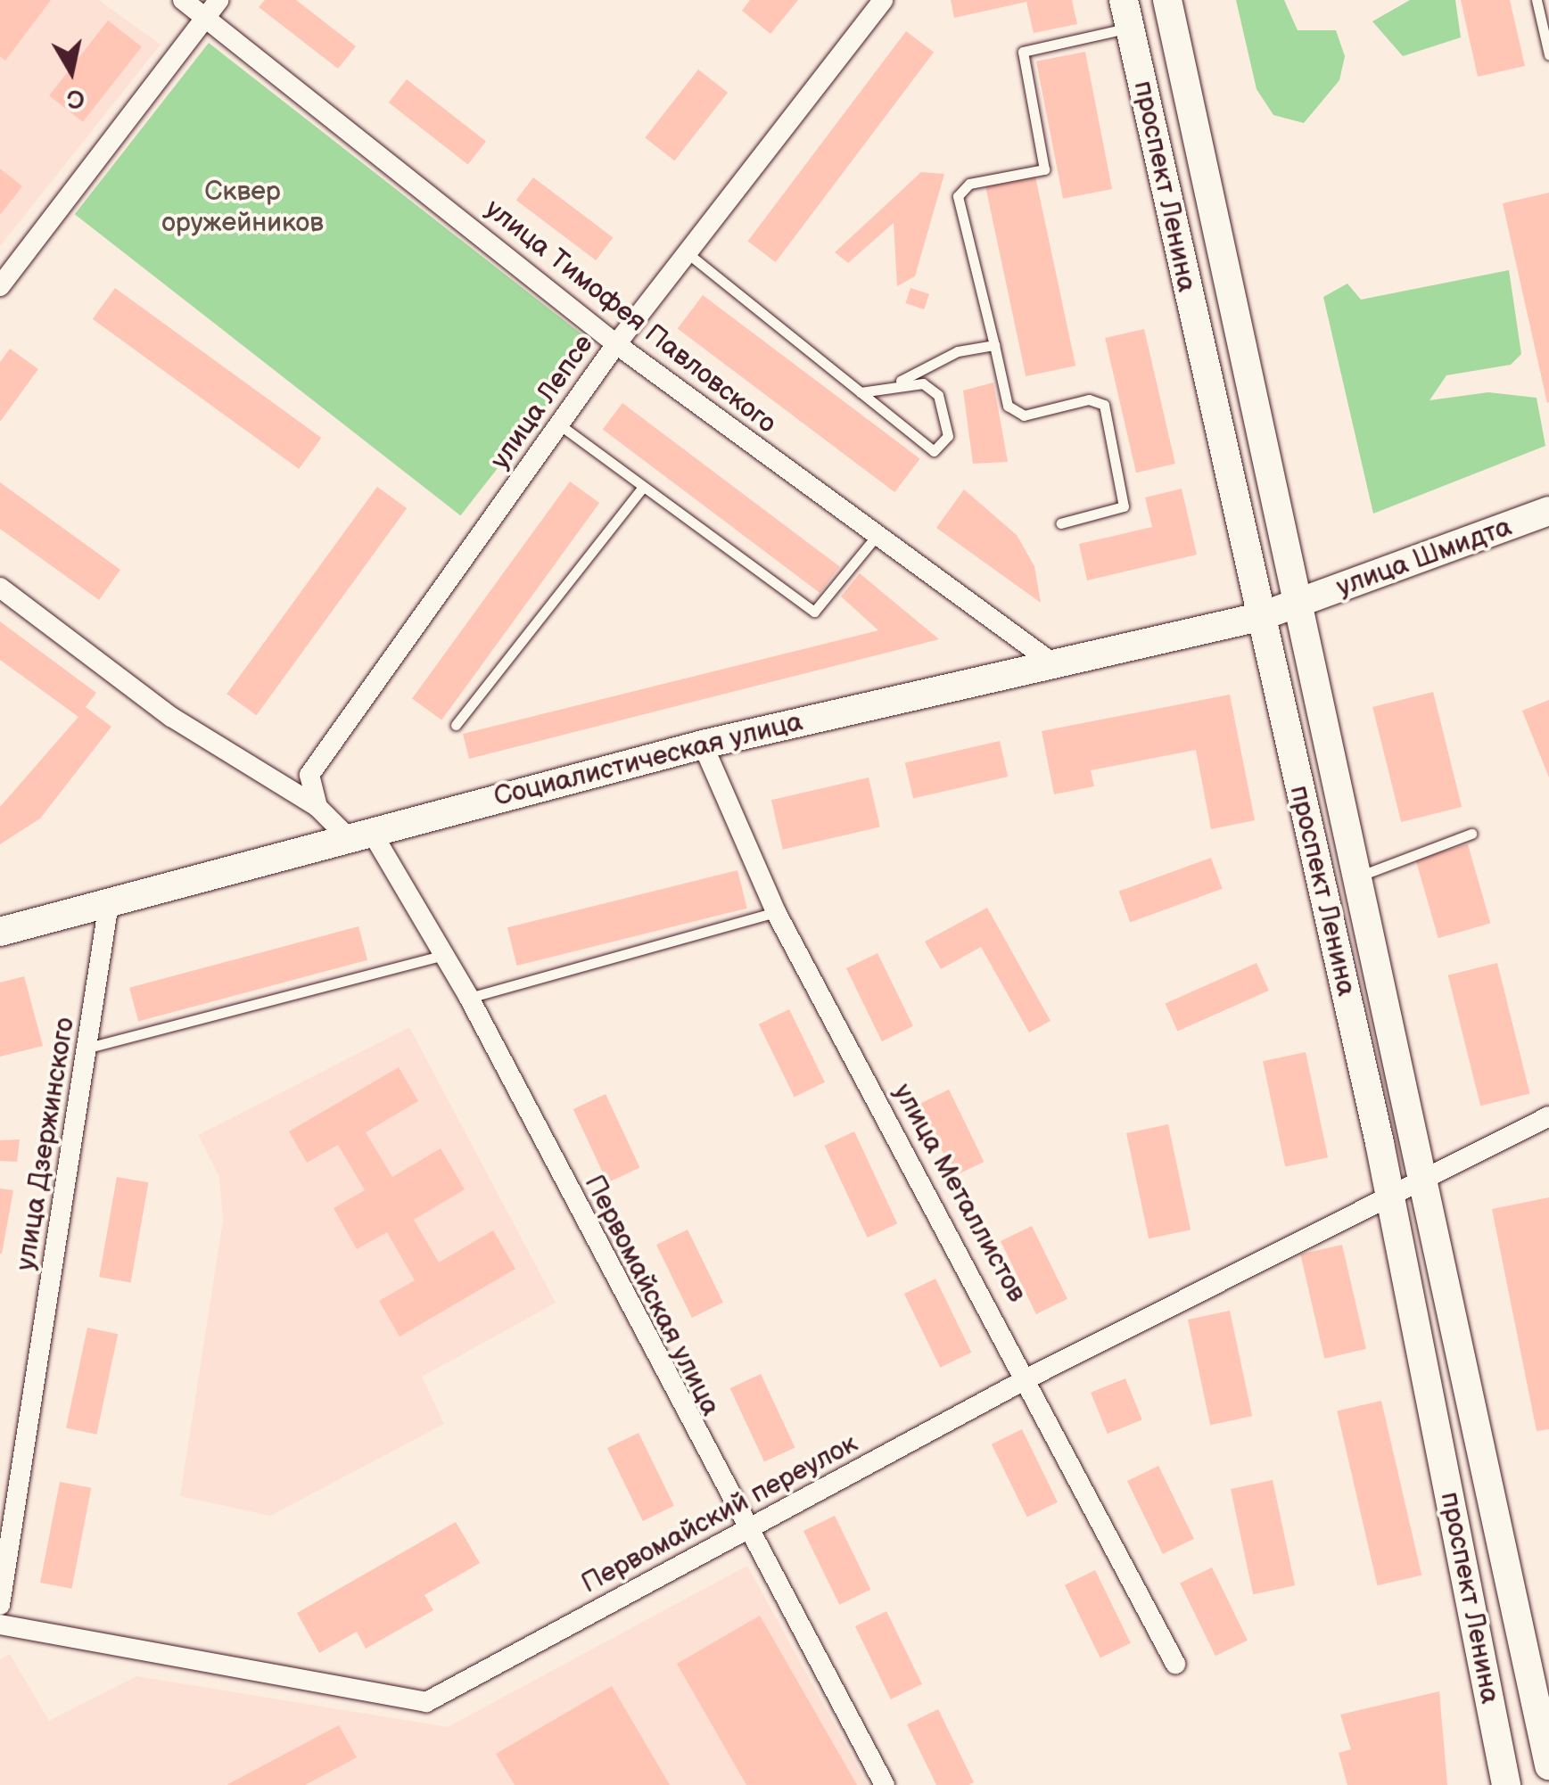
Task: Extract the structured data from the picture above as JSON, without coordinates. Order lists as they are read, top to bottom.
{
  "streets": {
    "main road": ["проспект Ленина", "улица Шмидта", "Социалистическая улица"],
    "street": [
      "улица Тимофея Павловского",
      "улица Лепсе",
      "улица Дзержинского",
      "улица Металлистов",
      "Первомайская улица",
      "Первомайский переулок"
    ]
  },
  "crossings": [
    ["проспект Ленина", "улица Шмидта"],
    ["проспект Ленина", "Социалистическая улица"],
    ["проспект Ленина", "Первомайский переулок"],
    ["улица Тимофея Павловского", "улица Лепсе"],
    ["улица Тимофея Павловского", "Социалистическая улица"],
    ["улица Лепсе", "Первомайская улица"],
    ["улица Шмидта", "Социалистическая улица"],
    ["Социалистическая улица", "улица Дзержинского"],
    ["Социалистическая улица", "улица Металлистов"],
    ["Социалистическая улица", "Первомайская улица"],
    ["улица Металлистов", "Первомайский переулок"],
    ["Первомайская улица", "Первомайский переулок"]
  ],
  "parks": ["Сквер оружейников"],
  "north": "bottom"
}
